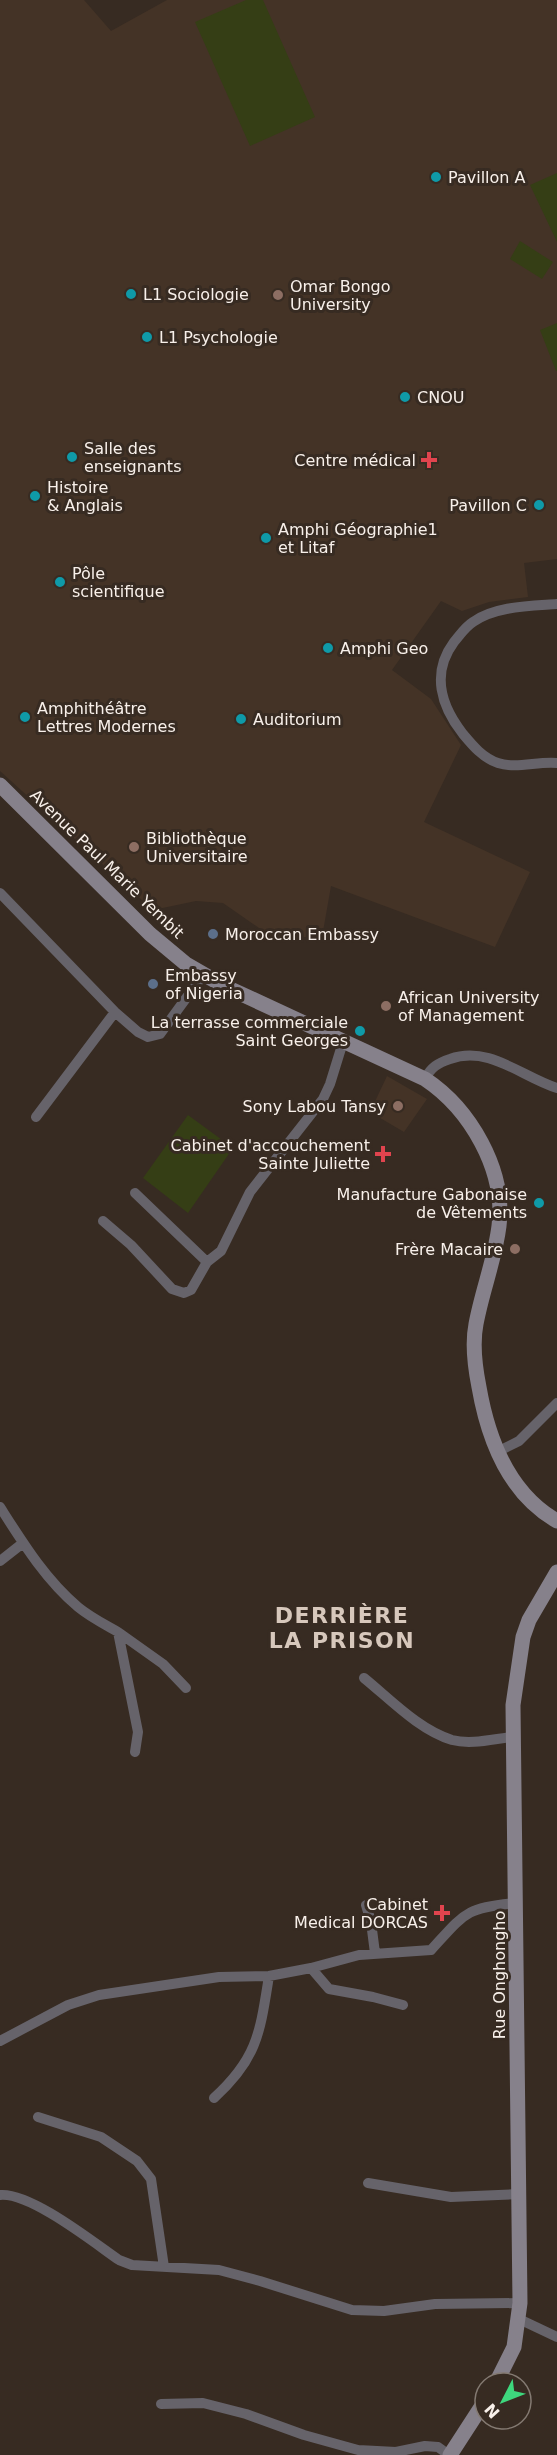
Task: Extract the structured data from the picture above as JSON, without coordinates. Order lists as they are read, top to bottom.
{
  "streets": {
    "main road": ["Avenue Paul Marie Yembit", "Rue Onghongho"]
  },
  "districts": ["DERRIÈRE LA PRISON"],
  "places": {
    "other": [
      "Pavillon A",
      "L1 Sociologie",
      "Omar Bongo University",
      "L1 Psychologie",
      "CNOU",
      "Salle des enseignants",
      "Histoire & Anglais",
      "Pavillon C",
      "Amphi Géographie1 et Litaf",
      "Pôle scientifique",
      "Amphi Geo",
      "Amphithéâtre Lettres Modernes",
      "Auditorium",
      "Bibliothèque Universitaire",
      "Moroccan Embassy",
      "Embassy of Nigeria",
      "African University of Management",
      "La terrasse commerciale Saint Georges",
      "Sony Labou Tansy",
      "Manufacture Gabonaise de Vêtements",
      "Frère Macaire"
    ],
    "health": ["Centre médical", "Cabinet d'accouchement Sainte Juliette", "Cabinet Medical DORCAS"]
  },
  "north": "bottom left"
}
